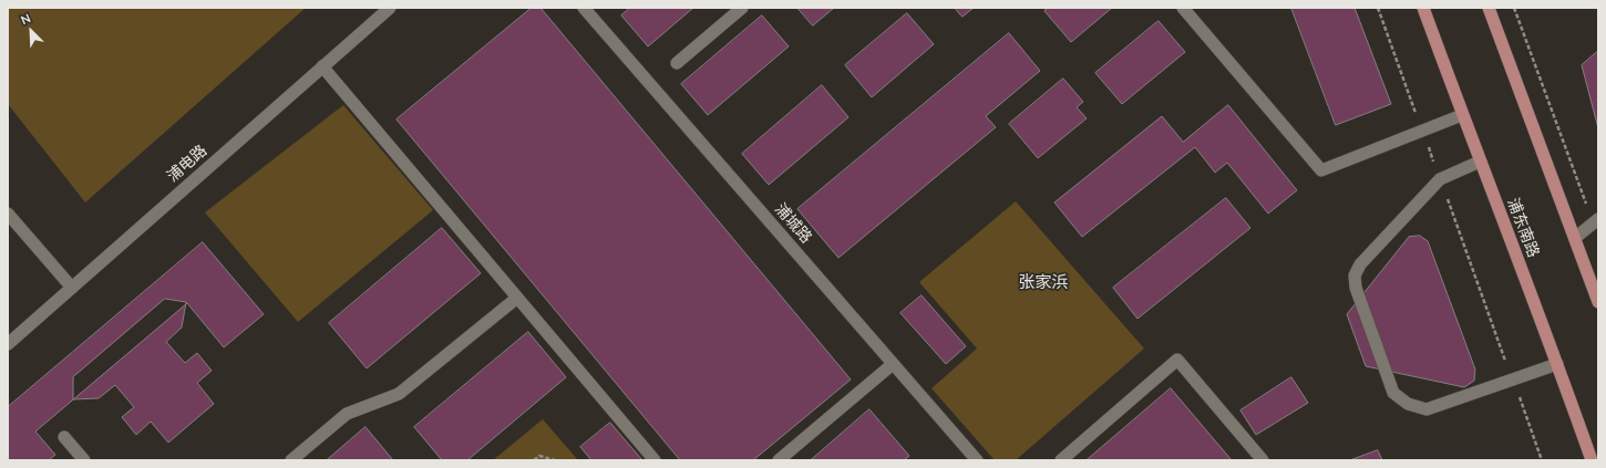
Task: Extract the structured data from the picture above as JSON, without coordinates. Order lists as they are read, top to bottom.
{
  "streets": {
    "main road": ["浦东南路"],
    "street": ["浦电路", "浦城路"]
  },
  "districts": ["张家浜"],
  "north": "top left"
}
